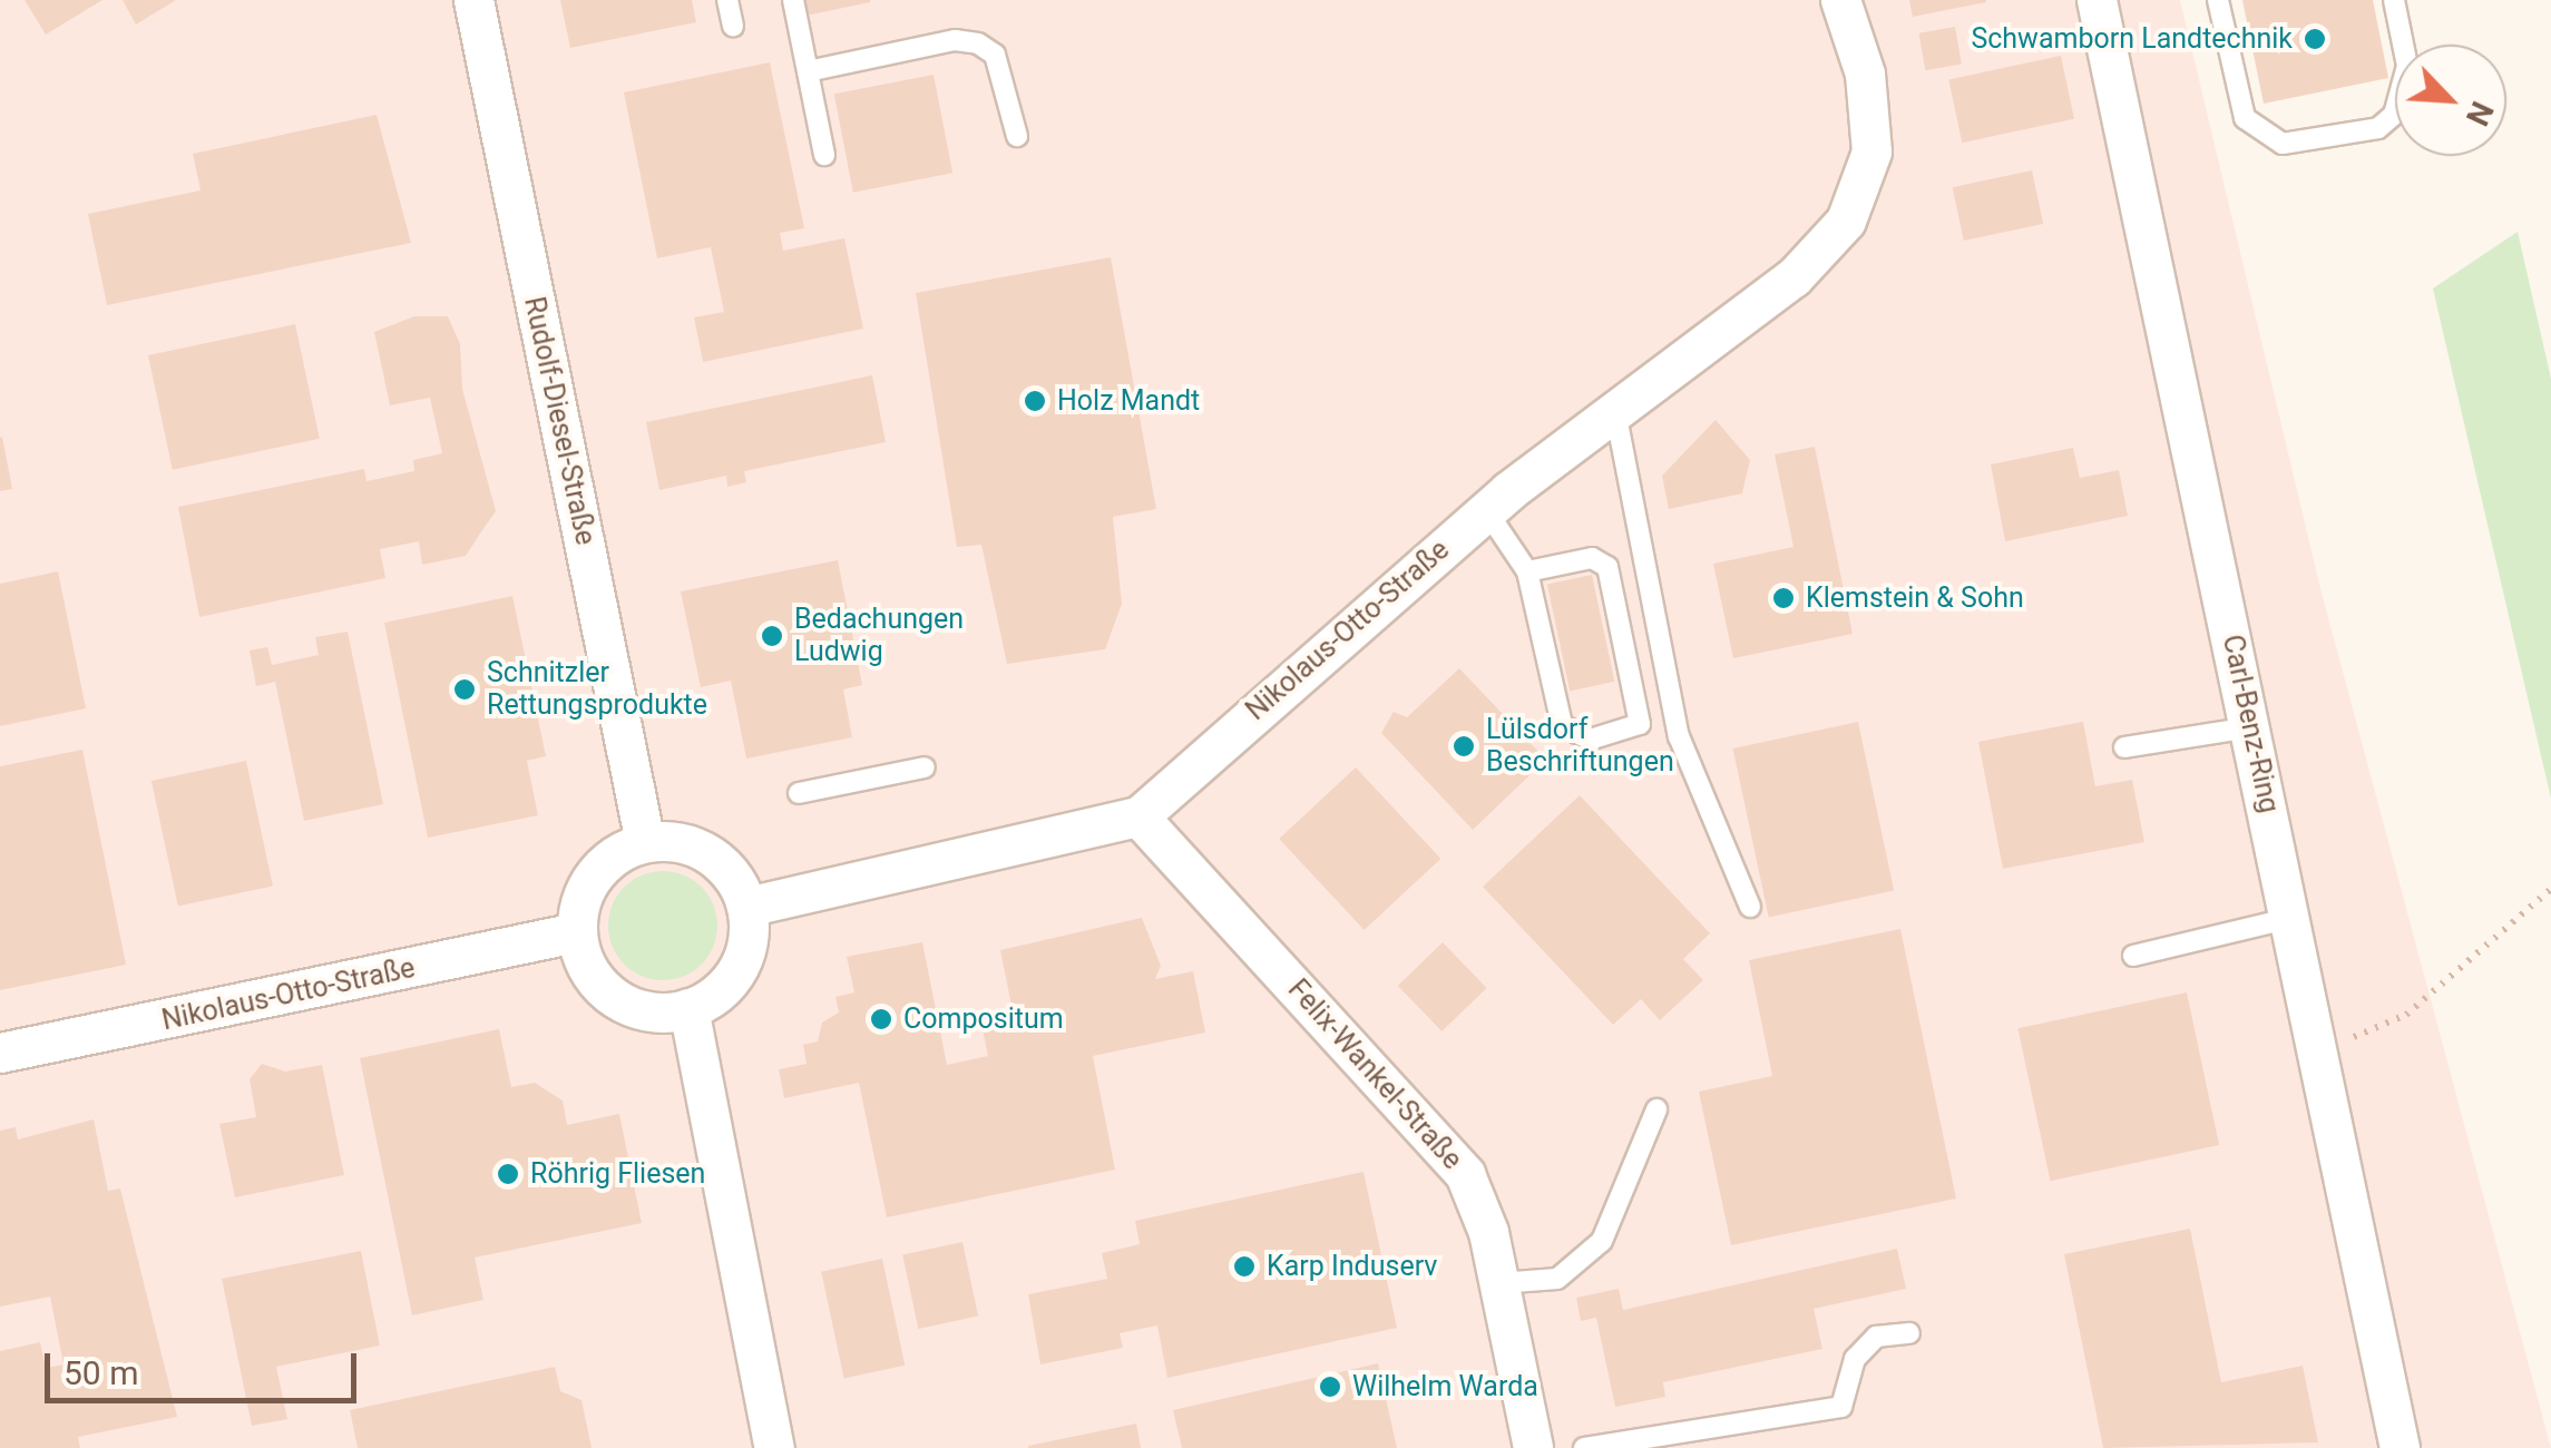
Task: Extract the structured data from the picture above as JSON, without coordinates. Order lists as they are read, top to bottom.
{
  "streets": {
    "street": [
      "Rudolf-Diesel-Straße",
      "Nikolaus-Otto-Straße",
      "Carl-Benz-Ring",
      "Felix-Wankel-Straße"
    ]
  },
  "crossings": [
    ["Rudolf-Diesel-Straße", "Nikolaus-Otto-Straße"],
    ["Nikolaus-Otto-Straße", "Felix-Wankel-Straße"]
  ],
  "places": [
    "Schwamborn Landtechnik",
    "Holz Mandt",
    "Klemstein & Sohn",
    "Bedachungen Ludwig",
    "Schnitzler Rettungsprodukte",
    "Lülsdorf Beschriftungen",
    "Compositum",
    "Röhrig Fliesen",
    "Karp Induserv",
    "Wilhelm Warda"
  ],
  "scale_bar": "50 m",
  "north": "bottom right"
}
